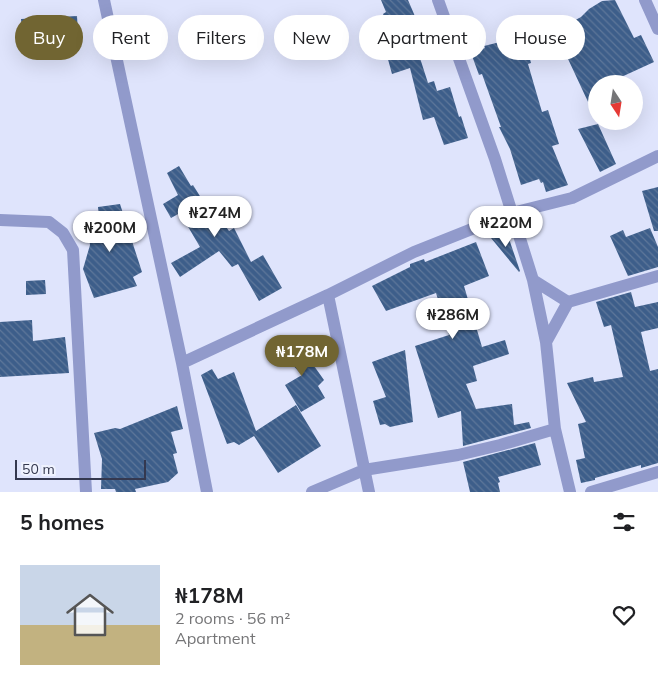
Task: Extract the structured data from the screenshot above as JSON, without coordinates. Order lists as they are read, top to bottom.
{
  "scale_bar": "50 m",
  "north": "bottom",
  "page": {
    "chip": [
      "Buy",
      "Rent",
      "Filters",
      "New",
      "Apartment",
      "House"
    ],
    "price": [
      "₦274M",
      "₦220M",
      "₦200M",
      "₦286M",
      "₦178M"
    ],
    "scale": "50 m",
    "heading": "5 homes",
    "list": [
      {
        "name": "₦178M",
        "note": "2 rooms · 56 m² · Apartment"
      }
    ]
  }
}
